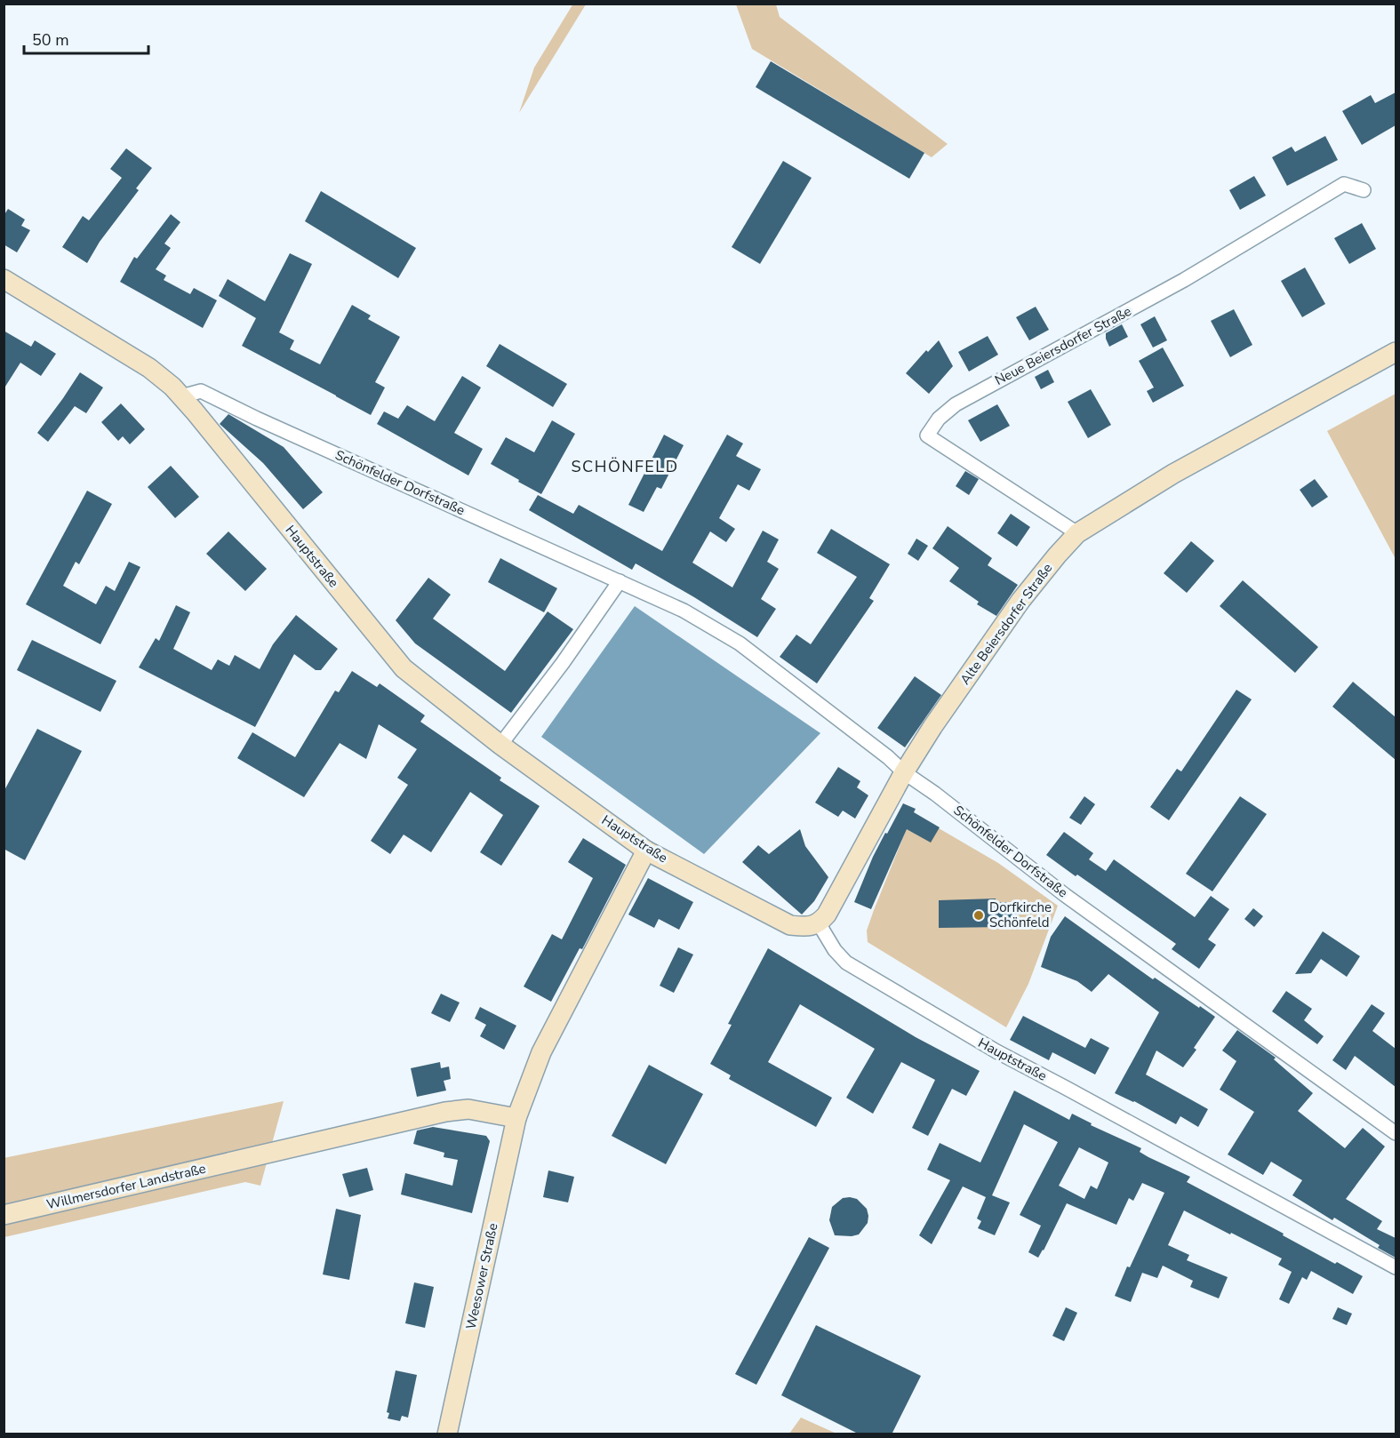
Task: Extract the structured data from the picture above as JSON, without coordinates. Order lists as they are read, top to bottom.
{
  "streets": {
    "main road": [
      "Hauptstraße",
      "Alte Beiersdorfer Straße",
      "Willmersdorfer Landstraße",
      "Weesower Straße"
    ],
    "street": ["Neue Beiersdorfer Straße", "Schönfelder Dorfstraße"]
  },
  "crossings": [
    ["Neue Beiersdorfer Straße", "Alte Beiersdorfer Straße"],
    ["Schönfelder Dorfstraße", "Hauptstraße"],
    ["Schönfelder Dorfstraße", "Alte Beiersdorfer Straße"],
    ["Hauptstraße", "Alte Beiersdorfer Straße"],
    ["Hauptstraße", "Weesower Straße"],
    ["Willmersdorfer Landstraße", "Weesower Straße"]
  ],
  "districts": ["SCHÖNFELD"],
  "places": ["Dorfkirche Schönfeld"],
  "scale_bar": "50 m"
}
